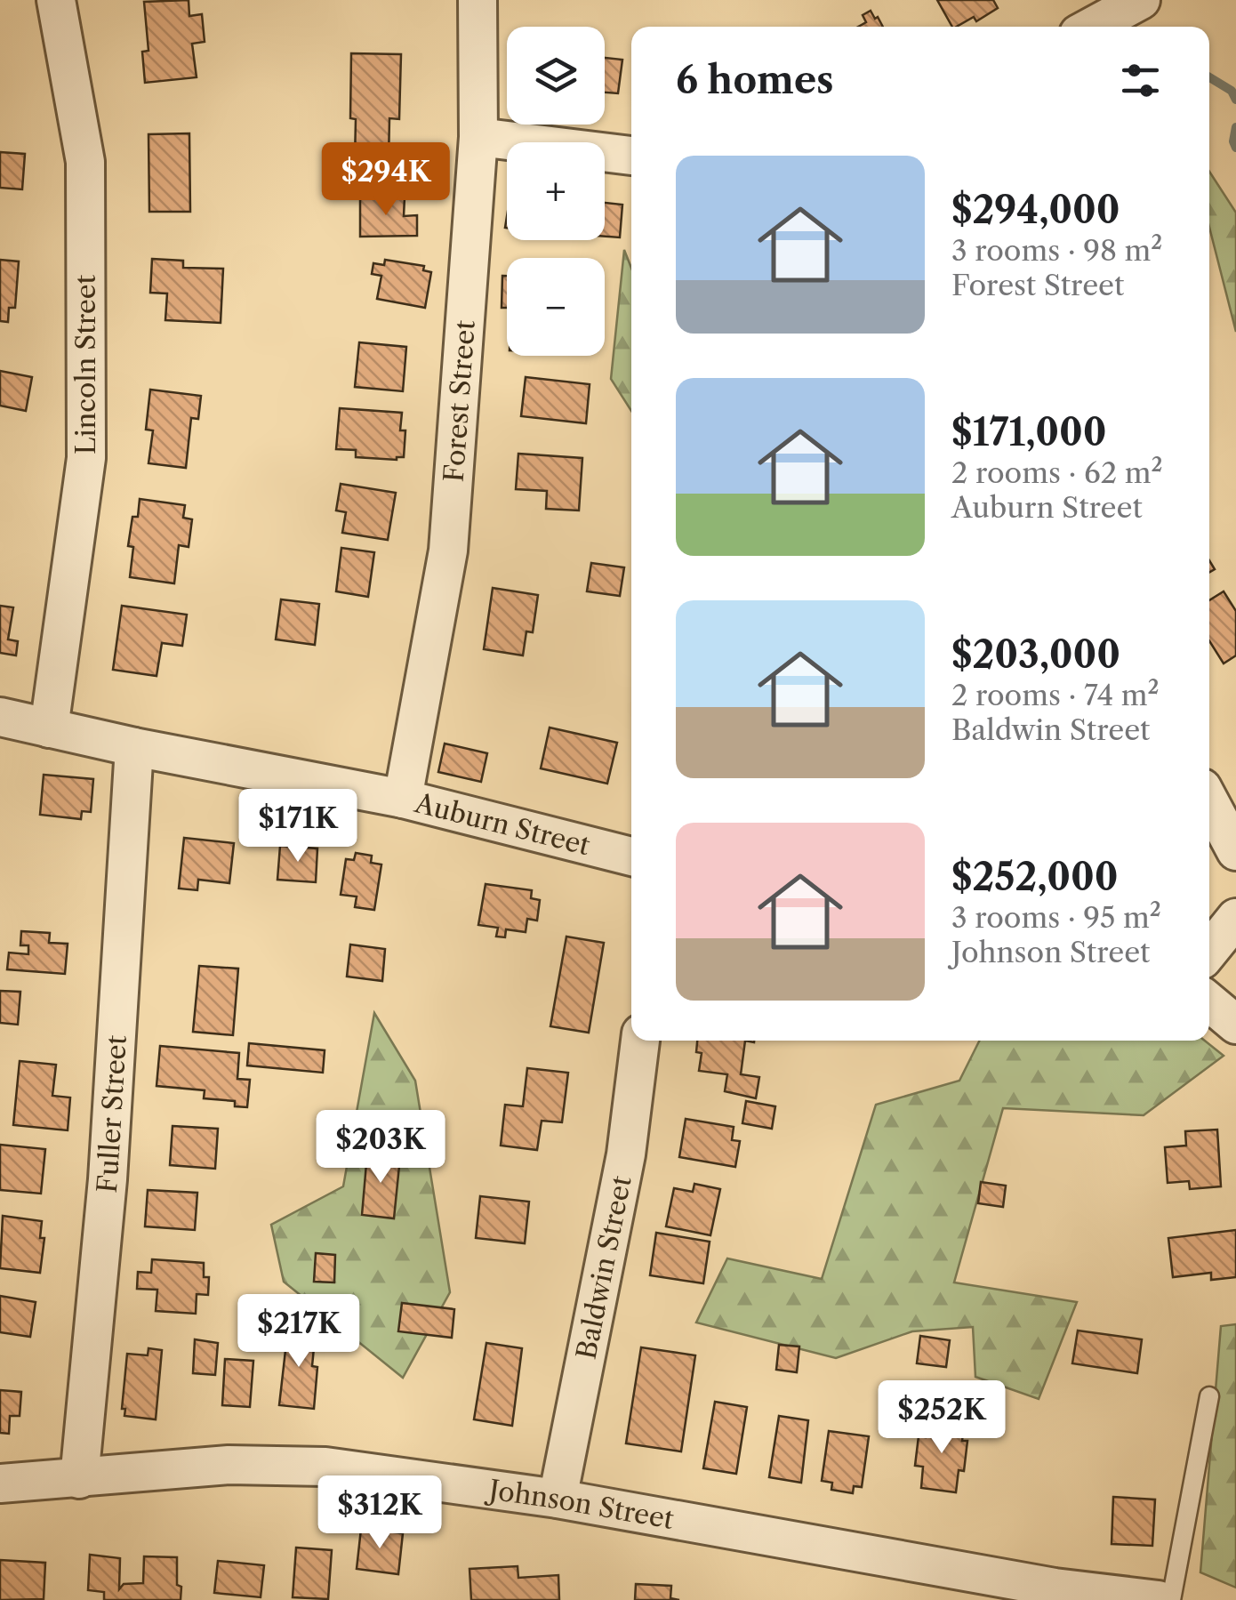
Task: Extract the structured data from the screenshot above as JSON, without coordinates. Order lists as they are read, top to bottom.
{
  "streets": {
    "street": [
      "Lincoln Street",
      "Forest Street",
      "Auburn Street",
      "Fuller Street",
      "Baldwin Street",
      "Johnson Street"
    ]
  },
  "crossings": [
    ["Lincoln Street", "Auburn Street"],
    ["Forest Street", "Auburn Street"],
    ["Auburn Street", "Fuller Street"],
    ["Fuller Street", "Johnson Street"],
    ["Baldwin Street", "Johnson Street"]
  ],
  "page": {
    "map_buttons": ["+", "−"],
    "heading": "6 homes",
    "list": [
      {
        "name": "$294,000",
        "note": "3 rooms · 98 m² · Forest Street"
      },
      {
        "name": "$171,000",
        "note": "2 rooms · 62 m² · Auburn Street"
      },
      {
        "name": "$203,000",
        "note": "2 rooms · 74 m² · Baldwin Street"
      },
      {
        "name": "$252,000",
        "note": "3 rooms · 95 m² · Johnson Street"
      }
    ],
    "price": [
      "$294K",
      "$171K",
      "$203K",
      "$217K",
      "$252K",
      "$312K"
    ]
  }
}
